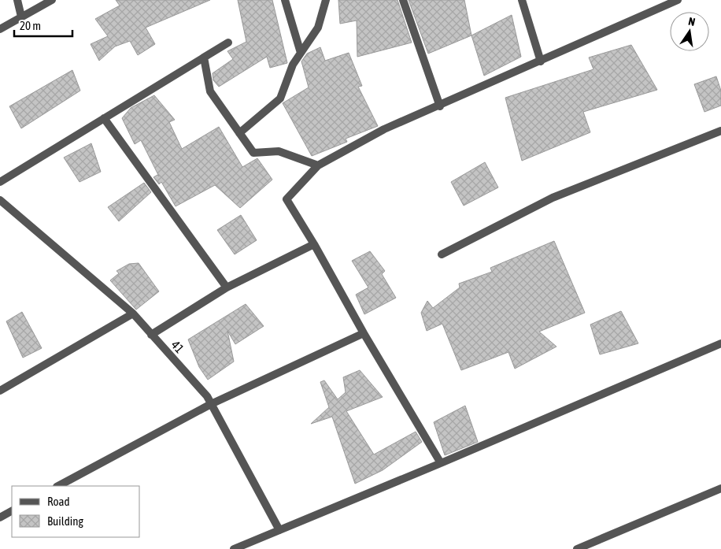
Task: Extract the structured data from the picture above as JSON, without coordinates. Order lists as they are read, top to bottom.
{
  "streets": {
    "street": ["41"]
  },
  "legend": ["Road", "Building"],
  "scale_bar": "20 m",
  "north": "top"
}
